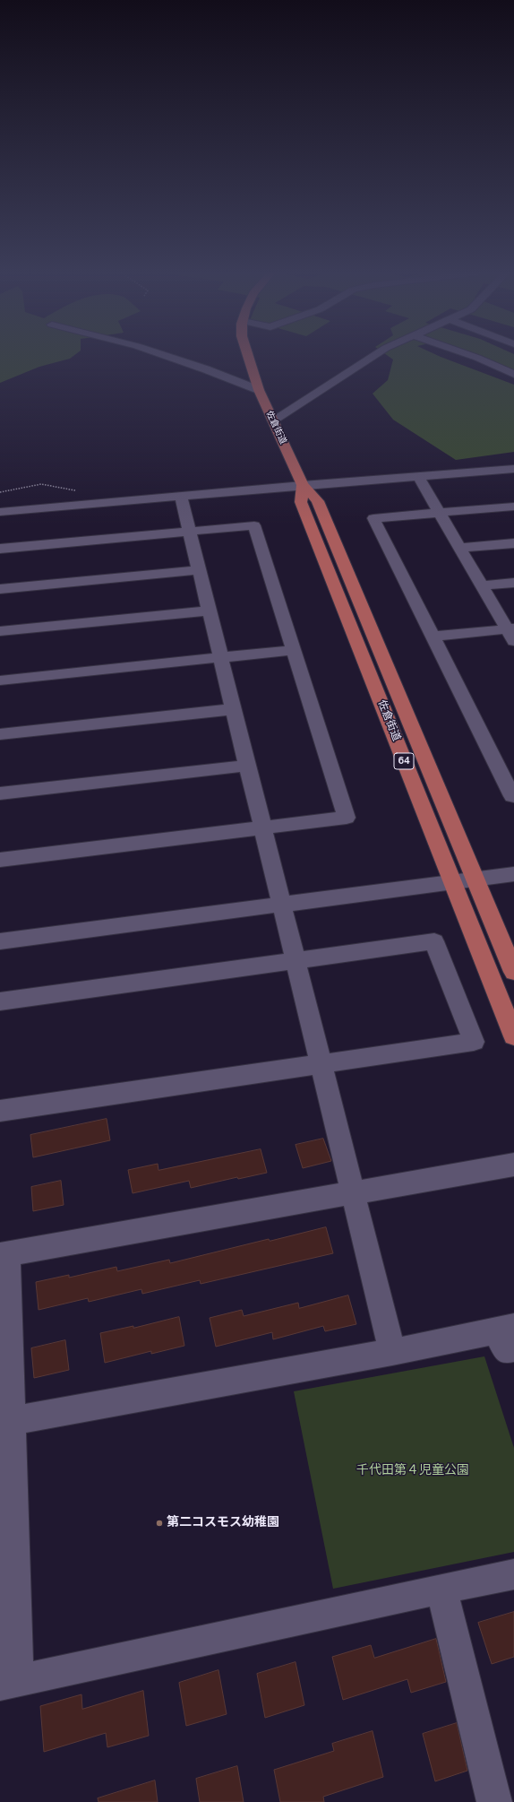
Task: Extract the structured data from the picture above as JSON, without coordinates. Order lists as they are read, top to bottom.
{
  "streets": {
    "main road": ["佐倉街道", "64"]
  },
  "parks": ["千代田第４児童公園"],
  "places": ["第二コスモス幼稚園"]
}
